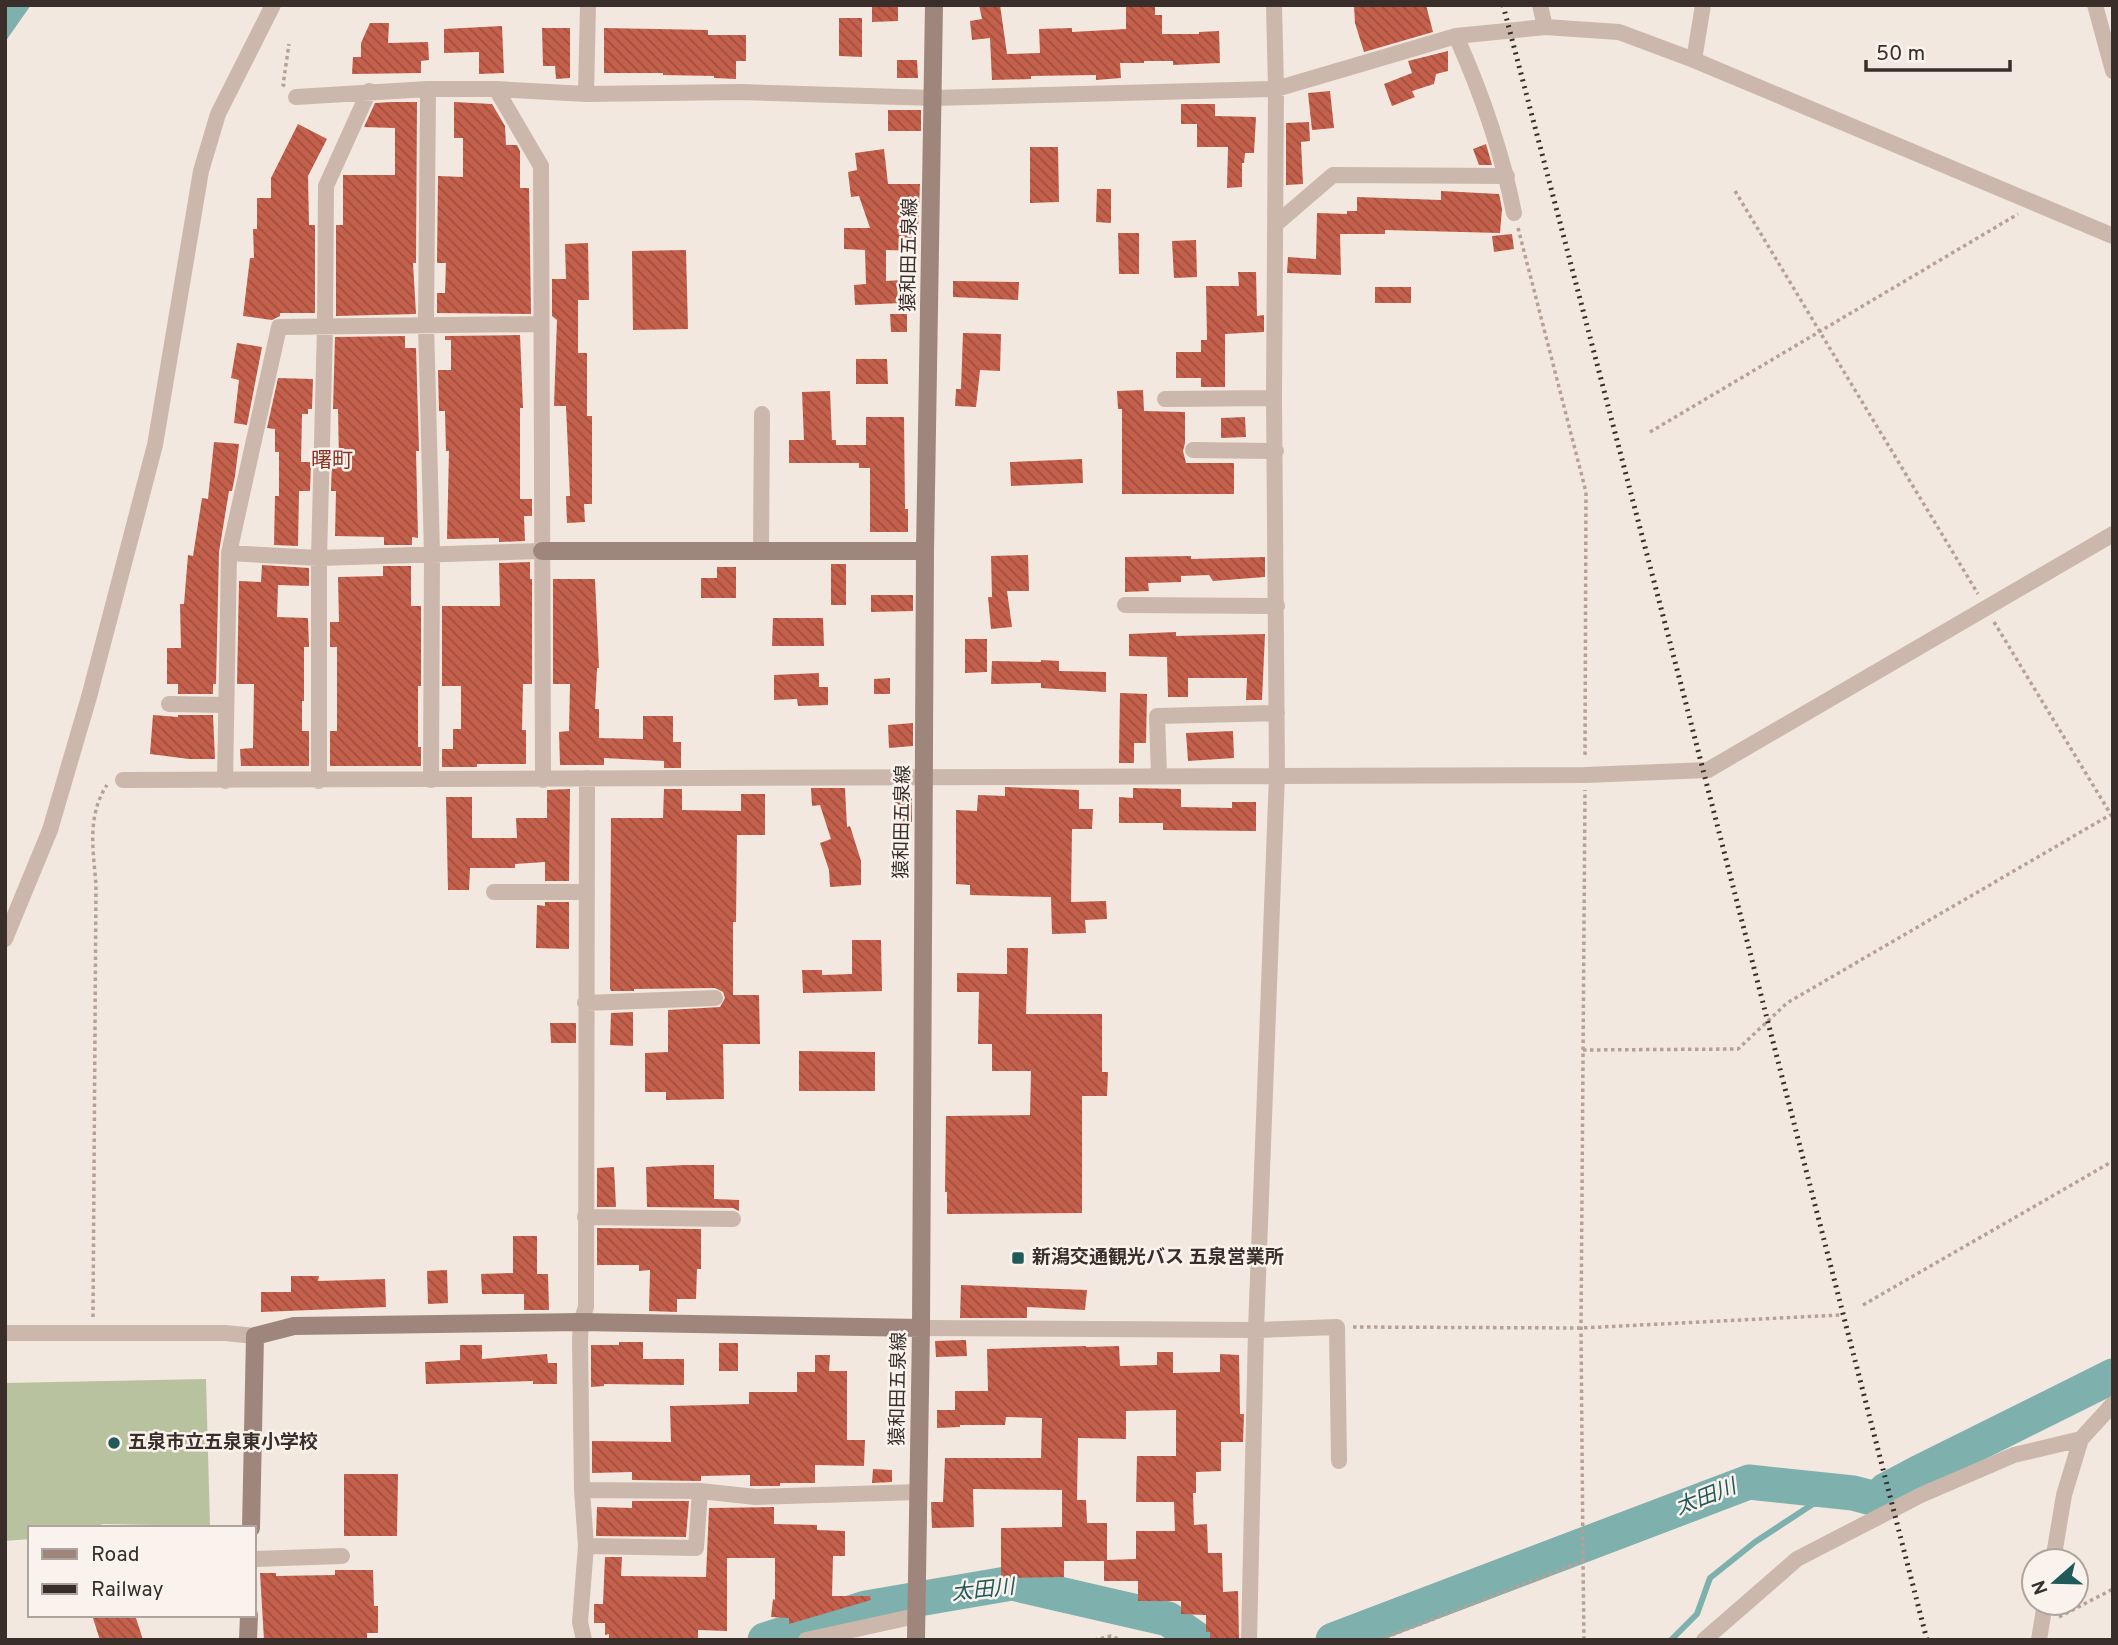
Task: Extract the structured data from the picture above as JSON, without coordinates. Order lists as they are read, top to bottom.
{
  "streets": {
    "main road": ["猿和田五泉線"]
  },
  "districts": ["曙町"],
  "water": ["太田川"],
  "places": {
    "transit": ["新潟交通観光バス 五泉営業所"],
    "other": ["五泉市立五泉東小学校"]
  },
  "legend": ["Road", "Railway"],
  "scale_bar": "50 m",
  "north": "left"
}
